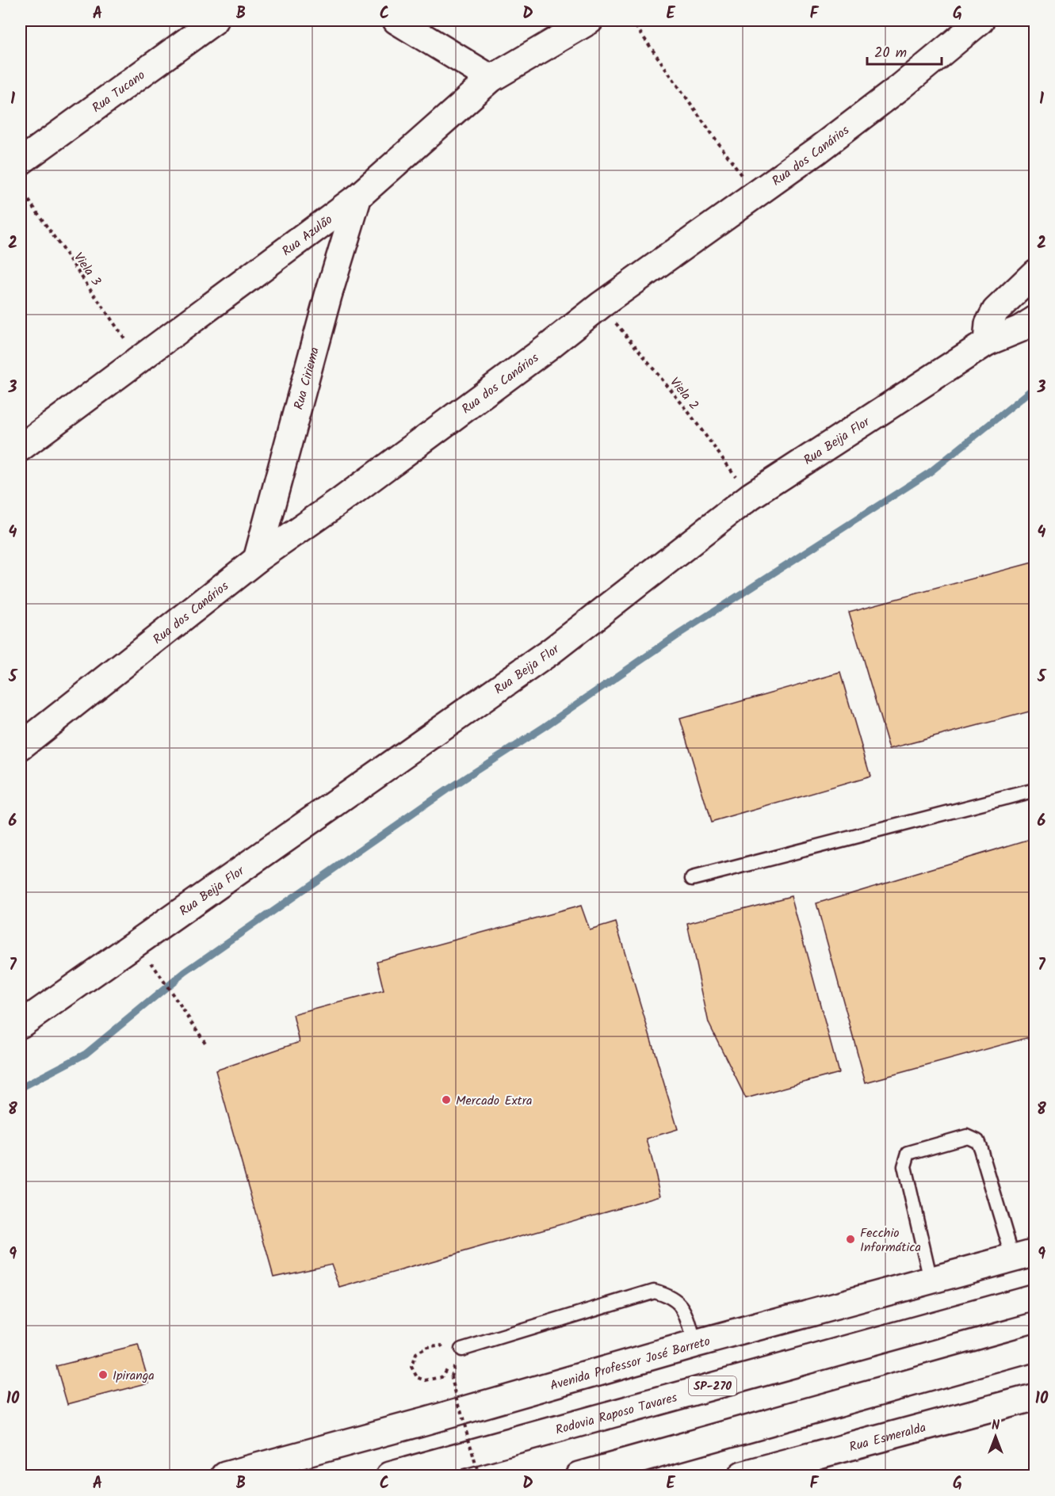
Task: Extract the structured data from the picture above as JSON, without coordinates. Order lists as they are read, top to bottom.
{
  "streets": {
    "main road": [
      "Rua Tucano",
      "Rua dos Canários",
      "Rua Azulão",
      "Rua Ciriema",
      "Rua Beija Flor",
      "Avenida Professor José Barreto",
      "SP-270",
      "Rodovia Raposo Tavares",
      "Rua Esmeralda"
    ],
    "path": ["Viela 3", "Viela 2"]
  },
  "crossings": [
    ["Rua dos Canários", "Rua Ciriema"],
    ["Rua dos Canários", "Viela 2"],
    ["Rua Azulão", "Viela 3"],
    ["Rua Azulão", "Rua Ciriema"],
    ["Viela 2", "Rua Beija Flor"]
  ],
  "places": ["Mercado Extra", "Fecchio Informática", "Ipiranga"],
  "scale_bar": "20 m",
  "north": "top",
  "grid": {
    "columns": [
      "A",
      "B",
      "C",
      "D",
      "E",
      "F",
      "G"
    ],
    "rows": [
      "1",
      "2",
      "3",
      "4",
      "5",
      "6",
      "7",
      "8",
      "9",
      "10"
    ]
  }
}
